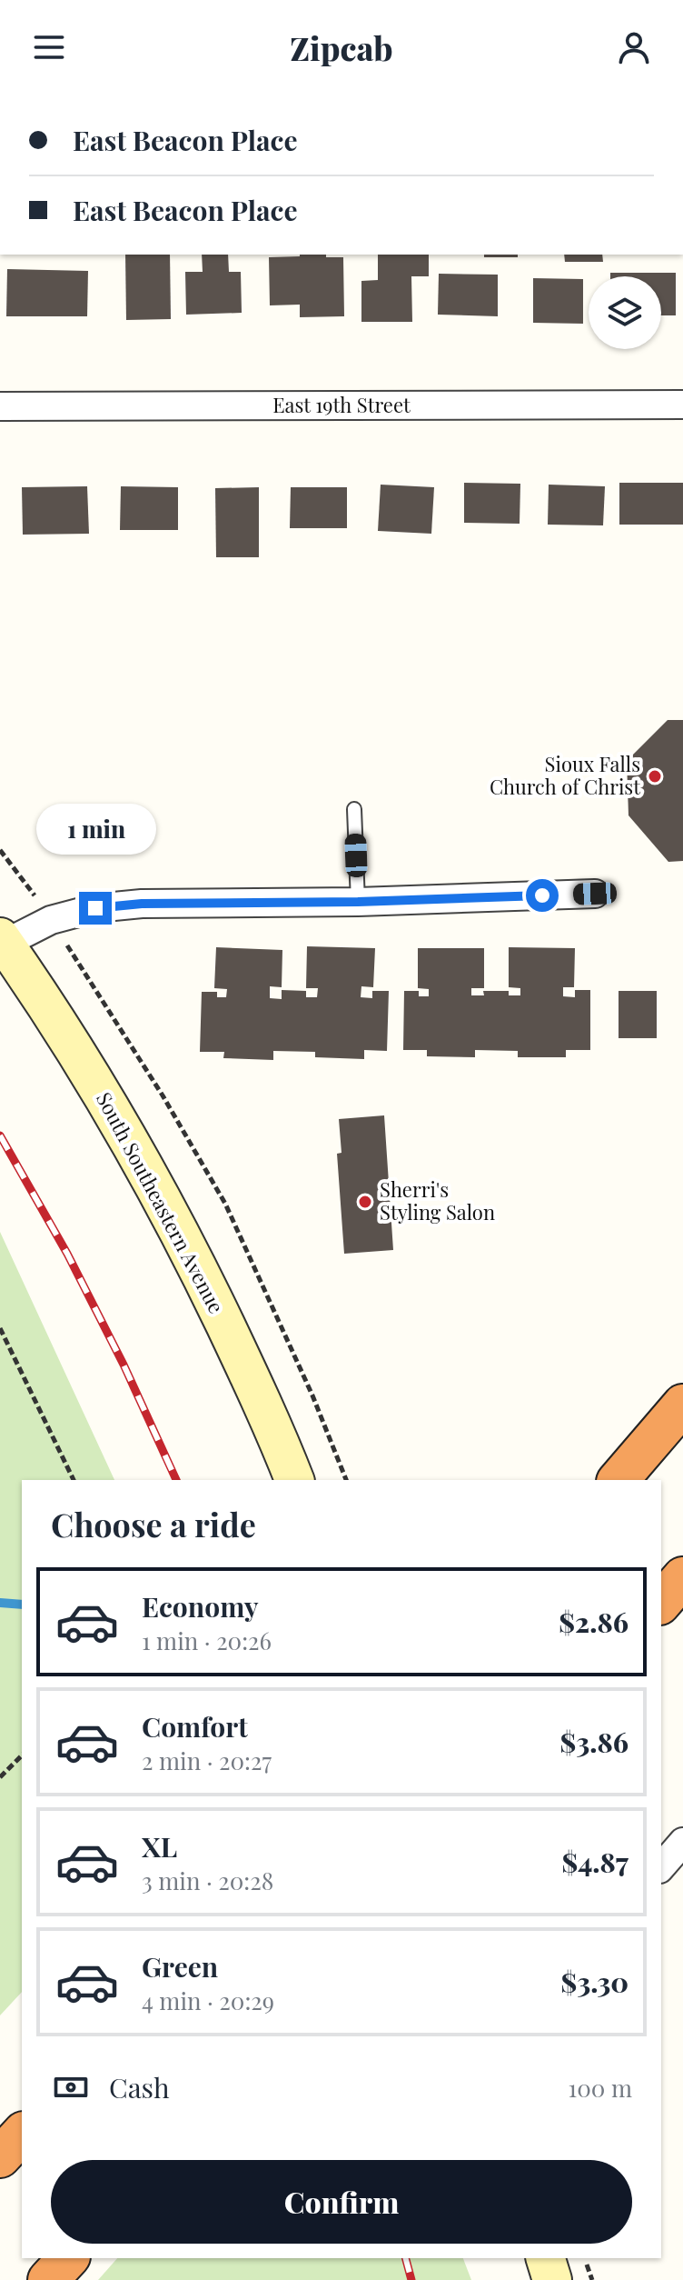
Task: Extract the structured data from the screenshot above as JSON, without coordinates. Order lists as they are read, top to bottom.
{
  "streets": {
    "main road": ["South Southeastern Avenue"],
    "street": ["East 19th Street"]
  },
  "places": ["Sioux Falls Church of Christ", "Sherri's Styling Salon"],
  "page": {
    "header": "Zipcab",
    "banner": ["East Beacon Place", "East Beacon Place"],
    "bubble": "1 min",
    "heading": "Choose a ride",
    "list": [
      {
        "name": "Economy",
        "note": "1 min · 20:26",
        "value": "$2.86"
      },
      {
        "name": "Comfort",
        "note": "2 min · 20:27",
        "value": "$3.86"
      },
      {
        "name": "XL",
        "note": "3 min · 20:28",
        "value": "$4.87"
      },
      {
        "name": "Green",
        "note": "4 min · 20:29",
        "value": "$3.30"
      }
    ],
    "pay": ["Cash", "100 m"],
    "buttons": "Confirm"
  }
}
